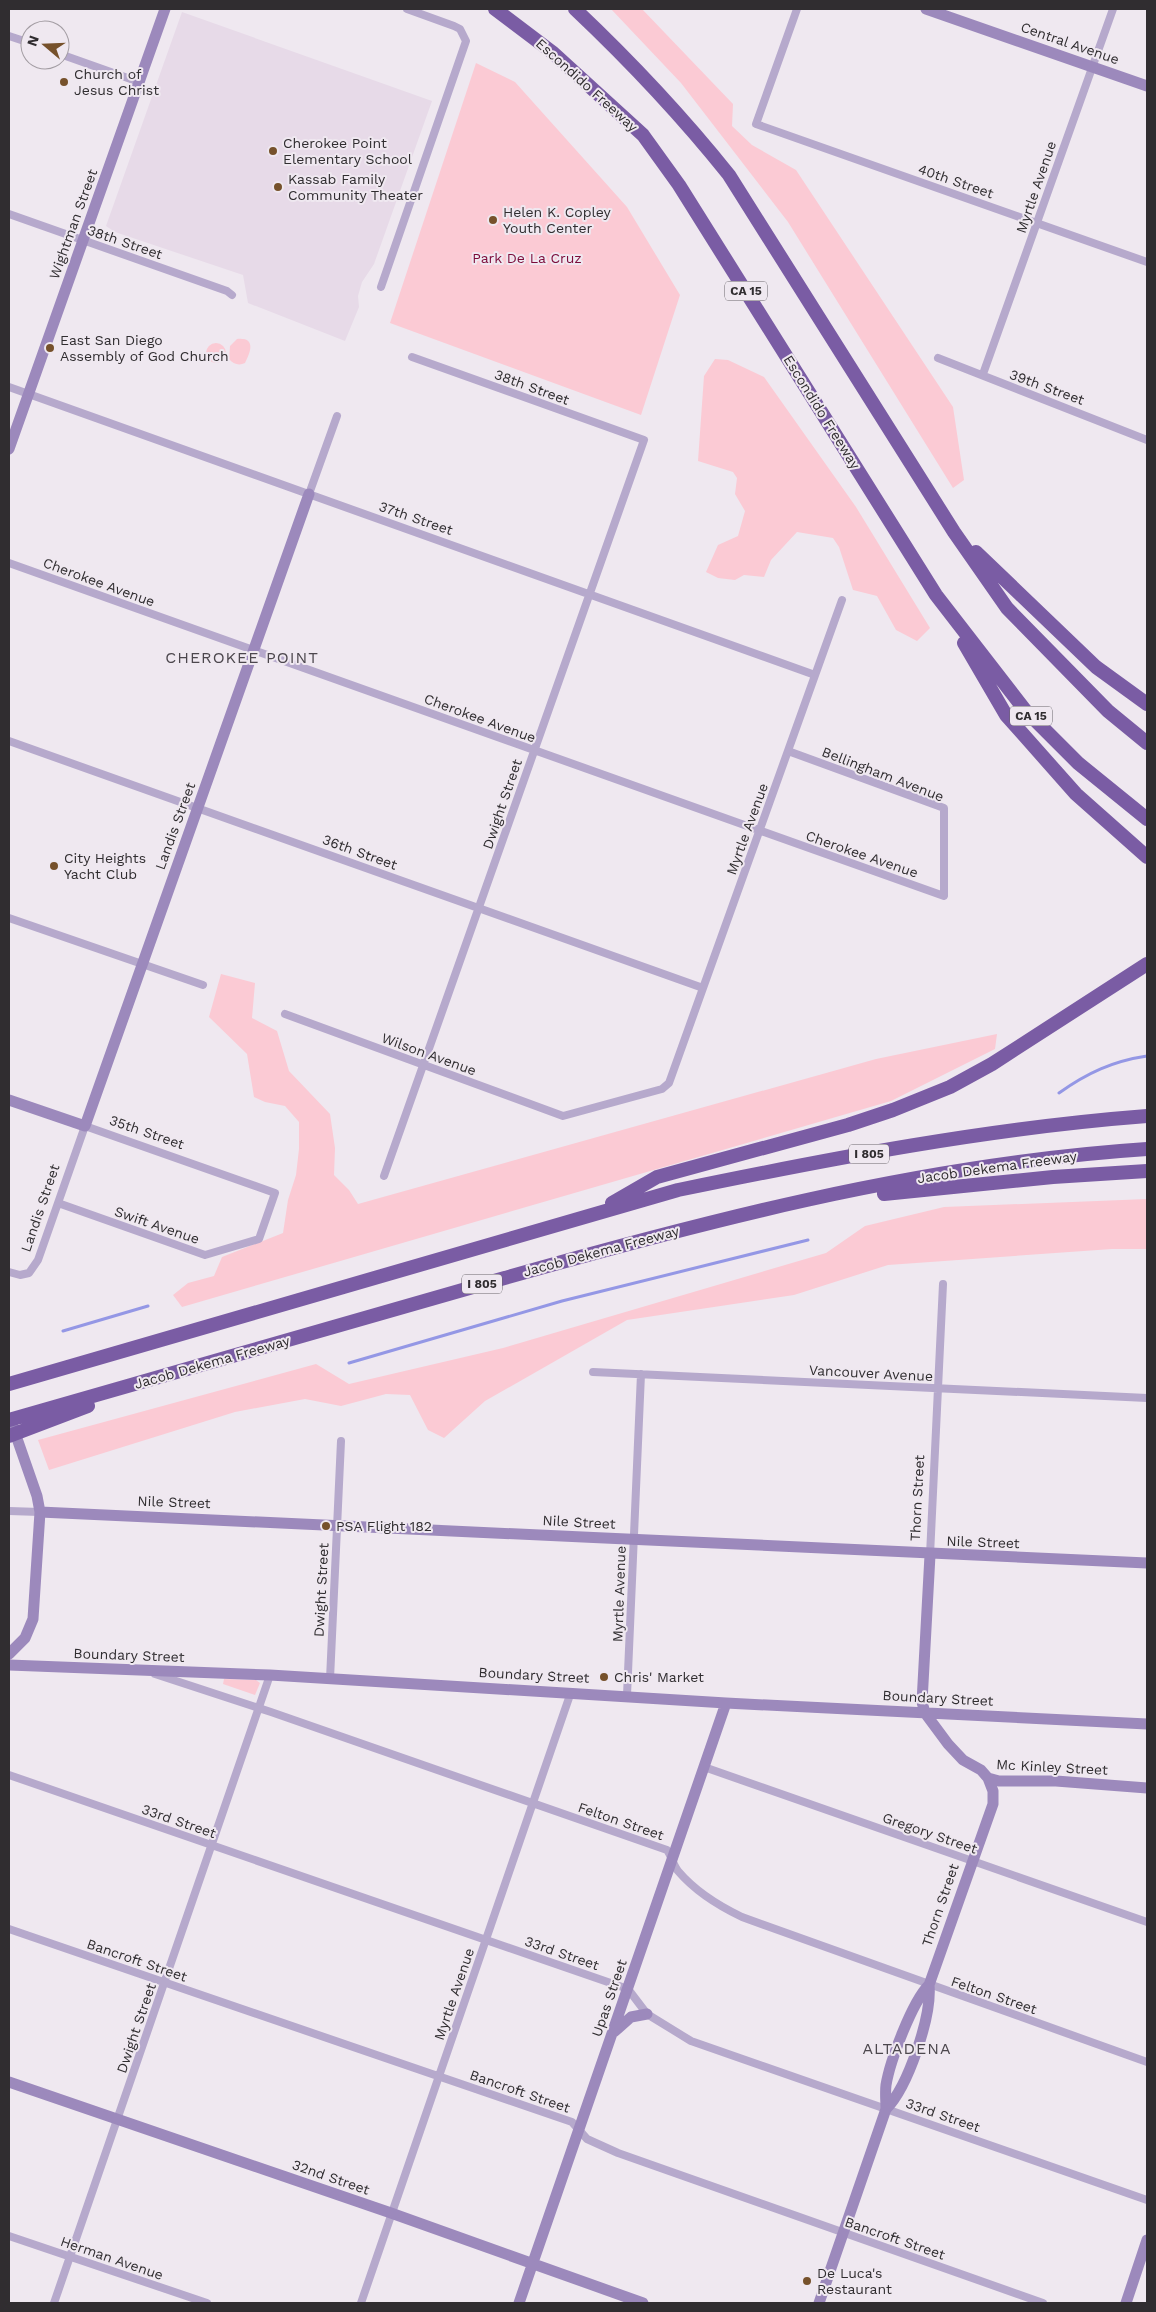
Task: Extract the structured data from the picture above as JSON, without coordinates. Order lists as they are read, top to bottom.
{
  "streets": {
    "highway": [
      "Escondido Freeway",
      "CA 15",
      "I 805",
      "Jacob Dekema Freeway"
    ],
    "street": [
      "Central Avenue",
      "40th Street",
      "Myrtle Avenue",
      "Wightman Street",
      "38th Street",
      "39th Street",
      "37th Street",
      "Cherokee Avenue",
      "Bellingham Avenue",
      "Dwight Street",
      "Landis Street",
      "36th Street",
      "Wilson Avenue",
      "35th Street",
      "Swift Avenue",
      "Vancouver Avenue",
      "Thorn Street",
      "Nile Street",
      "Boundary Street",
      "Mc Kinley Street",
      "33rd Street",
      "Felton Street",
      "Gregory Street",
      "Bancroft Street",
      "Upas Street",
      "32nd Street",
      "Herman Avenue"
    ]
  },
  "crossings": [
    ["Central Avenue", "Myrtle Avenue"],
    ["40th Street", "Myrtle Avenue"],
    ["Myrtle Avenue", "39th Street"],
    ["Myrtle Avenue", "37th Street"],
    ["Myrtle Avenue", "Cherokee Avenue"],
    ["Myrtle Avenue", "Bellingham Avenue"],
    ["Myrtle Avenue", "36th Street"],
    ["Myrtle Avenue", "Wilson Avenue"],
    ["Myrtle Avenue", "Vancouver Avenue"],
    ["Myrtle Avenue", "Nile Street"],
    ["Myrtle Avenue", "Boundary Street"],
    ["Myrtle Avenue", "33rd Street"],
    ["Myrtle Avenue", "Felton Street"],
    ["Myrtle Avenue", "Bancroft Street"],
    ["Myrtle Avenue", "32nd Street"],
    ["Wightman Street", "38th Street"],
    ["Wightman Street", "37th Street"],
    ["38th Street", "Dwight Street"],
    ["37th Street", "Dwight Street"],
    ["37th Street", "Landis Street"],
    ["Cherokee Avenue", "Bellingham Avenue"],
    ["Cherokee Avenue", "Dwight Street"],
    ["Cherokee Avenue", "Landis Street"],
    ["Dwight Street", "36th Street"],
    ["Dwight Street", "Wilson Avenue"],
    ["Dwight Street", "Nile Street"],
    ["Dwight Street", "Boundary Street"],
    ["Dwight Street", "33rd Street"],
    ["Dwight Street", "Felton Street"],
    ["Dwight Street", "Bancroft Street"],
    ["Dwight Street", "32nd Street"],
    ["Dwight Street", "Herman Avenue"],
    ["Landis Street", "36th Street"],
    ["Landis Street", "35th Street"],
    ["Landis Street", "Swift Avenue"],
    ["35th Street", "Swift Avenue"],
    ["Vancouver Avenue", "Thorn Street"],
    ["Thorn Street", "Nile Street"],
    ["Thorn Street", "Boundary Street"],
    ["Thorn Street", "Mc Kinley Street"],
    ["Thorn Street", "33rd Street"],
    ["Thorn Street", "Felton Street"],
    ["Thorn Street", "Gregory Street"],
    ["Thorn Street", "Bancroft Street"],
    ["Boundary Street", "Mc Kinley Street"],
    ["Boundary Street", "Felton Street"],
    ["Boundary Street", "Upas Street"],
    ["33rd Street", "Upas Street"],
    ["Felton Street", "Upas Street"],
    ["Gregory Street", "Upas Street"],
    ["Bancroft Street", "Upas Street"],
    ["Upas Street", "32nd Street"]
  ],
  "districts": ["CHEROKEE POINT", "ALTADENA"],
  "parks": ["Park De La Cruz"],
  "places": [
    "Church of Jesus Christ",
    "Cherokee Point Elementary School",
    "Kassab Family Community Theater",
    "Helen K. Copley Youth Center",
    "East San Diego Assembly of God Church",
    "City Heights Yacht Club",
    "PSA Flight 182",
    "Chris' Market",
    "De Luca's Restaurant"
  ],
  "north": "left"
}
